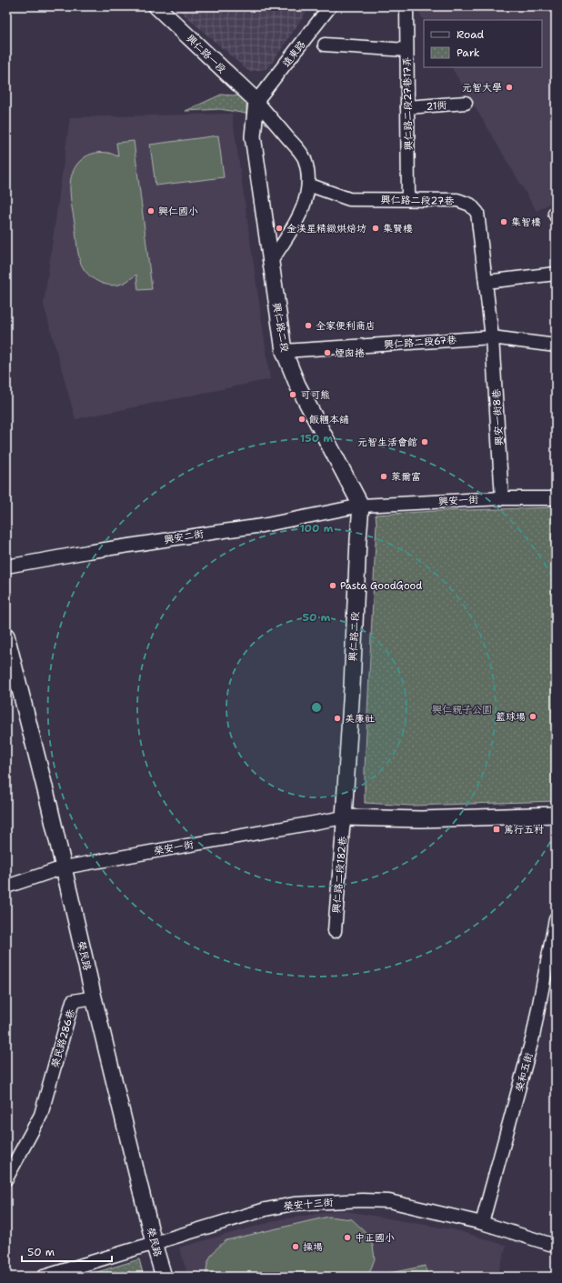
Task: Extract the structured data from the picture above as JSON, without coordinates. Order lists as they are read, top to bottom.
{
  "streets": {
    "street": [
      "興仁路一段",
      "遠東路",
      "興仁路二段27巷17弄",
      "21衖",
      "興仁路二段27巷",
      "興仁路二段",
      "興仁路二段67巷",
      "興安一街8巷",
      "興安一街",
      "興安二街",
      "榮安一街",
      "興仁路二段182巷",
      "榮民路",
      "榮民路286巷",
      "榮和五街",
      "榮安十三街"
    ]
  },
  "crossings": [
    ["興仁路一段", "遠東路"],
    ["興仁路一段", "興仁路二段"],
    ["遠東路", "興仁路二段"],
    ["興仁路二段27巷17弄", "21衖"],
    ["興仁路二段27巷17弄", "興仁路二段27巷"],
    ["興仁路二段27巷", "興安一街8巷"],
    ["興仁路二段", "興仁路二段67巷"],
    ["興仁路二段", "興安一街"],
    ["興仁路二段", "興安二街"],
    ["興仁路二段", "榮安一街"],
    ["興仁路二段", "興仁路二段182巷"],
    ["興仁路二段67巷", "興安一街8巷"],
    ["興安一街8巷", "興安一街"],
    ["興安一街", "興安二街"],
    ["榮安一街", "興仁路二段182巷"],
    ["榮安一街", "榮民路"],
    ["榮民路", "榮民路286巷"],
    ["榮民路", "榮安十三街"],
    ["榮和五街", "榮安十三街"]
  ],
  "parks": ["興仁親子公園"],
  "places": {
    "other": [
      "元智大學",
      "興仁國小",
      "集智樓",
      "金渼星精緻烘焙坊",
      "集賢樓",
      "全家便利商店",
      "煙囪捲",
      "可可熊",
      "飯糰本舖",
      "元智生活會館",
      "萊爾富",
      "Pasta GoodGood",
      "籃球場",
      "美廉社",
      "中正國小",
      "操場"
    ],
    "transit": ["篤行五村"]
  },
  "legend": ["Road", "Park"],
  "scale_bar": "50 m",
  "rings": ["150 m", "100 m", "50 m"]
}
